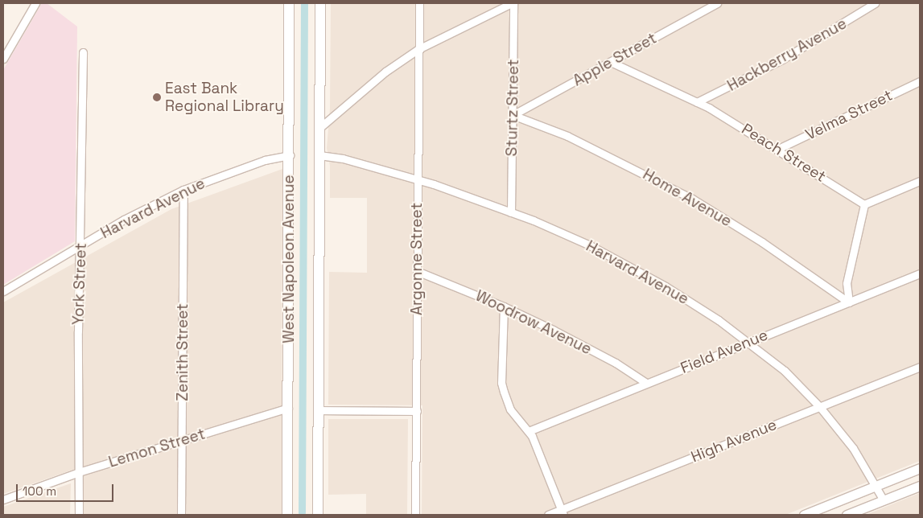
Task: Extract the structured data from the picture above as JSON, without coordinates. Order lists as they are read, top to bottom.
{
  "streets": {
    "main road": ["West Napoleon Avenue"],
    "street": [
      "Hackberry Avenue",
      "Apple Street",
      "Sturtz Street",
      "Velma Street",
      "Peach Street",
      "Home Avenue",
      "Harvard Avenue",
      "Argonne Street",
      "York Street",
      "Woodrow Avenue",
      "Field Avenue",
      "Zenith Street",
      "High Avenue",
      "Lemon Street"
    ]
  },
  "crossings": [
    ["Hackberry Avenue", "Peach Street"],
    ["Apple Street", "Sturtz Street"],
    ["Apple Street", "Peach Street"],
    ["Apple Street", "Home Avenue"],
    ["Sturtz Street", "Home Avenue"],
    ["Sturtz Street", "Harvard Avenue"],
    ["Velma Street", "Peach Street"],
    ["Home Avenue", "Field Avenue"],
    ["Harvard Avenue", "West Napoleon Avenue"],
    ["Harvard Avenue", "Argonne Street"],
    ["Harvard Avenue", "York Street"],
    ["Harvard Avenue", "Field Avenue"],
    ["Harvard Avenue", "Zenith Street"],
    ["Harvard Avenue", "High Avenue"],
    ["West Napoleon Avenue", "Lemon Street"],
    ["Argonne Street", "Woodrow Avenue"],
    ["York Street", "Lemon Street"],
    ["Woodrow Avenue", "Field Avenue"],
    ["Zenith Street", "Lemon Street"]
  ],
  "places": ["East Bank Regional Library"],
  "scale_bar": "100 m"
}
